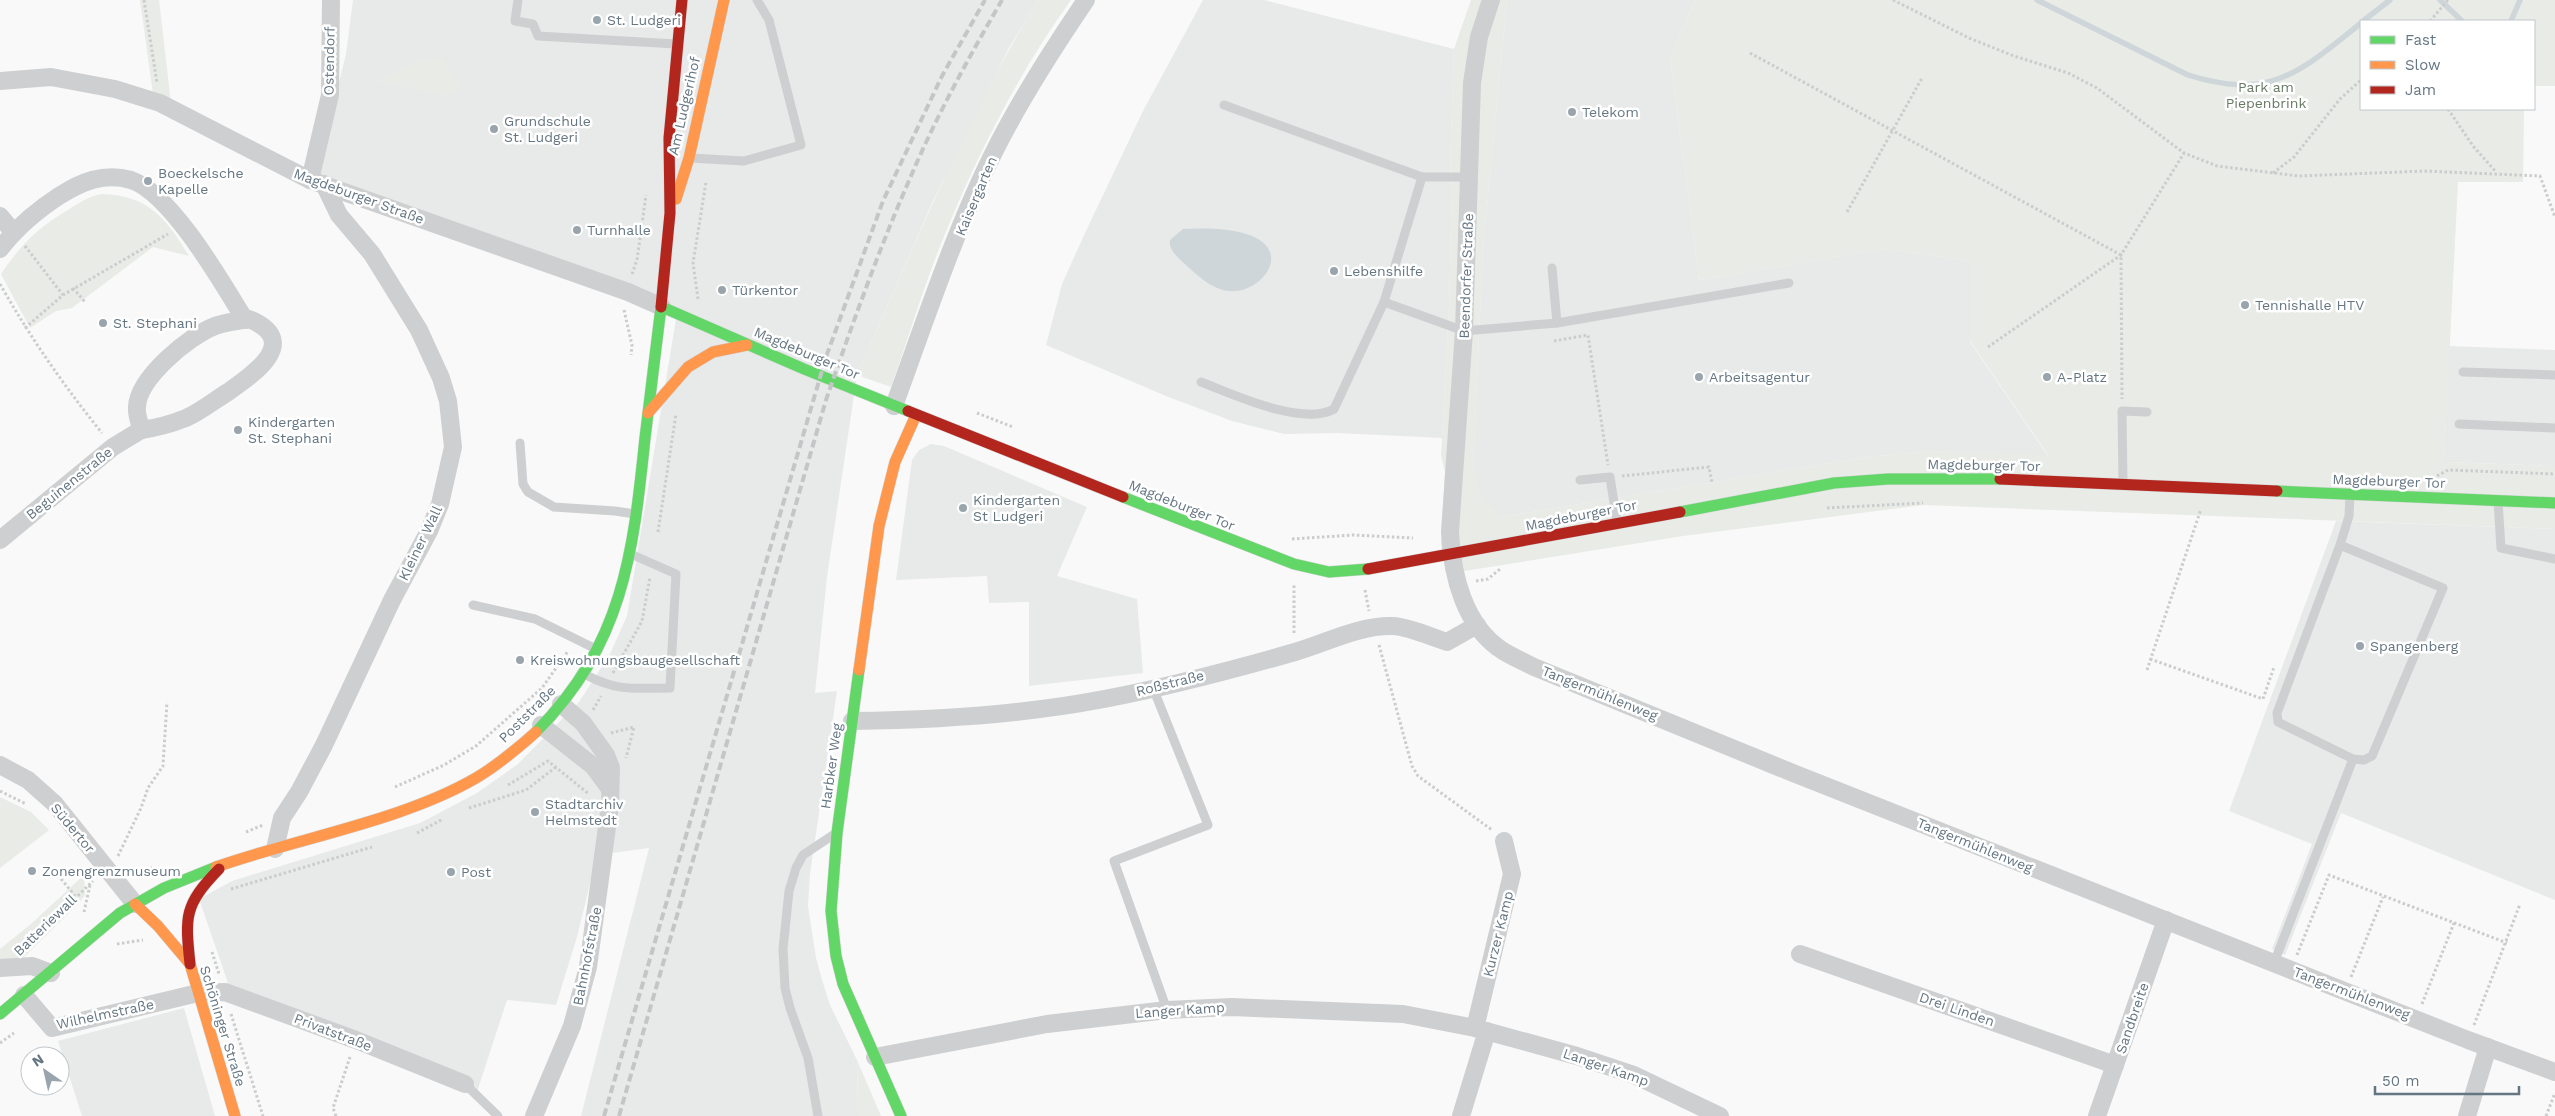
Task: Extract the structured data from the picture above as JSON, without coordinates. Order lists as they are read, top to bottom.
{
  "streets": {
    "main road": [
      "Am Ludgerihof",
      "Magdeburger Tor",
      "Poststraße",
      "Harbker Weg",
      "Schöninger Straße"
    ],
    "street": [
      "Ostendorf",
      "Magdeburger Straße",
      "Kaisergarten",
      "Beendorfer Straße",
      "Beguinenstraße",
      "Kleiner Wall",
      "Roßstraße",
      "Tangermühlenweg",
      "Südertor",
      "Batteriewall",
      "Kurzer Kamp",
      "Bahnhofstraße",
      "Drei Linden",
      "Langer Kamp",
      "Wilhelmstraße",
      "Sandbreite",
      "Privatstraße"
    ]
  },
  "crossings": [
    ["Ostendorf", "Magdeburger Straße"],
    ["Ostendorf", "Kleiner Wall"],
    ["Am Ludgerihof", "Magdeburger Straße"],
    ["Am Ludgerihof", "Magdeburger Tor"],
    ["Am Ludgerihof", "Poststraße"],
    ["Magdeburger Straße", "Magdeburger Tor"],
    ["Magdeburger Straße", "Kleiner Wall"],
    ["Magdeburger Straße", "Poststraße"],
    ["Kaisergarten", "Magdeburger Tor"],
    ["Beendorfer Straße", "Magdeburger Tor"],
    ["Beendorfer Straße", "Tangermühlenweg"],
    ["Magdeburger Tor", "Tangermühlenweg"],
    ["Magdeburger Tor", "Poststraße"],
    ["Magdeburger Tor", "Harbker Weg"],
    ["Kleiner Wall", "Poststraße"],
    ["Roßstraße", "Tangermühlenweg"],
    ["Roßstraße", "Harbker Weg"],
    ["Tangermühlenweg", "Sandbreite"],
    ["Poststraße", "Südertor"],
    ["Poststraße", "Bahnhofstraße"],
    ["Poststraße", "Schöninger Straße"],
    ["Harbker Weg", "Langer Kamp"],
    ["Südertor", "Schöninger Straße"],
    ["Kurzer Kamp", "Langer Kamp"],
    ["Drei Linden", "Sandbreite"],
    ["Wilhelmstraße", "Schöninger Straße"],
    ["Wilhelmstraße", "Privatstraße"],
    ["Schöninger Straße", "Privatstraße"]
  ],
  "parks": ["Park am Piepenbrink"],
  "places": [
    "St. Ludgeri",
    "Telekom",
    "Grundschule St. Ludgeri",
    "Boeckelsche Kapelle",
    "Turnhalle",
    "Lebenshilfe",
    "Türkentor",
    "Tennishalle HTV",
    "St. Stephani",
    "Arbeitsagentur",
    "A-Platz",
    "Kindergarten St. Stephani",
    "Kindergarten St Ludgeri",
    "Spangenberg",
    "Kreiswohnungsbaugesellschaft",
    "Stadtarchiv Helmstedt",
    "Zonengrenzmuseum",
    "Post"
  ],
  "legend": ["Fast", "Slow", "Jam"],
  "scale_bar": "50 m",
  "north": "top left"
}
